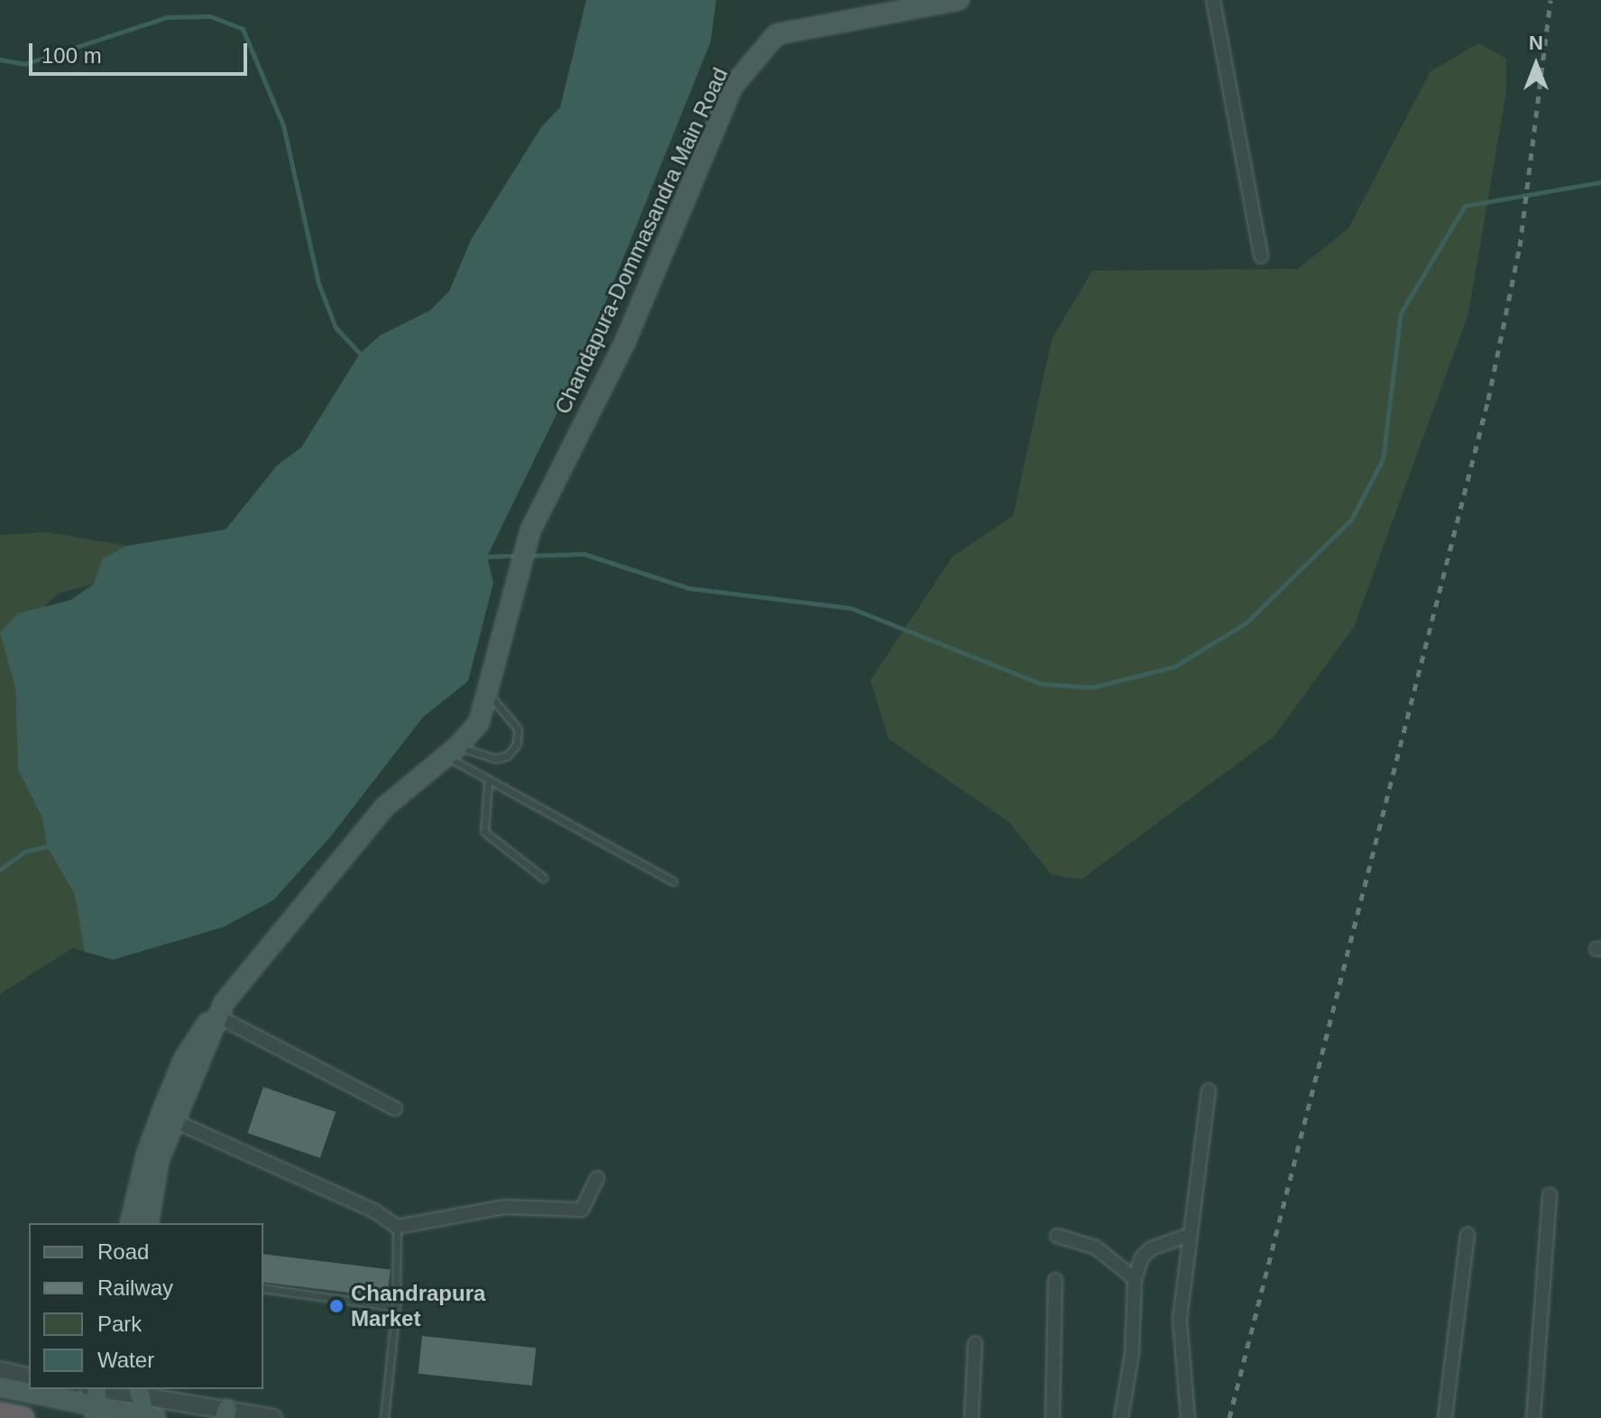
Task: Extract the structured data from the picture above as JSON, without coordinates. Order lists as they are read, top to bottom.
{
  "streets": {
    "main road": ["Chandapura-Dommasandra Main Road"]
  },
  "places": ["Chandrapura Market"],
  "legend": [
    "Road",
    "Railway",
    "Park",
    "Water"
  ],
  "scale_bar": "100 m",
  "north": "top"
}
